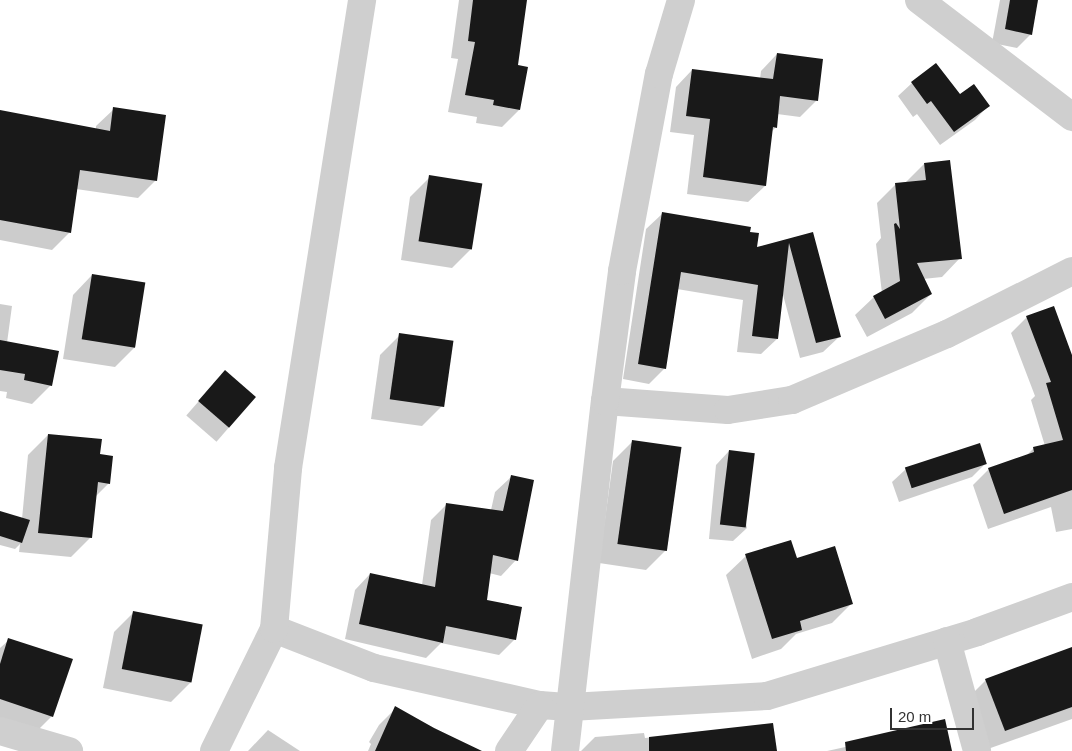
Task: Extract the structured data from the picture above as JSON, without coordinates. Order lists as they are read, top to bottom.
{
  "scale_bar": "20 m"
}
